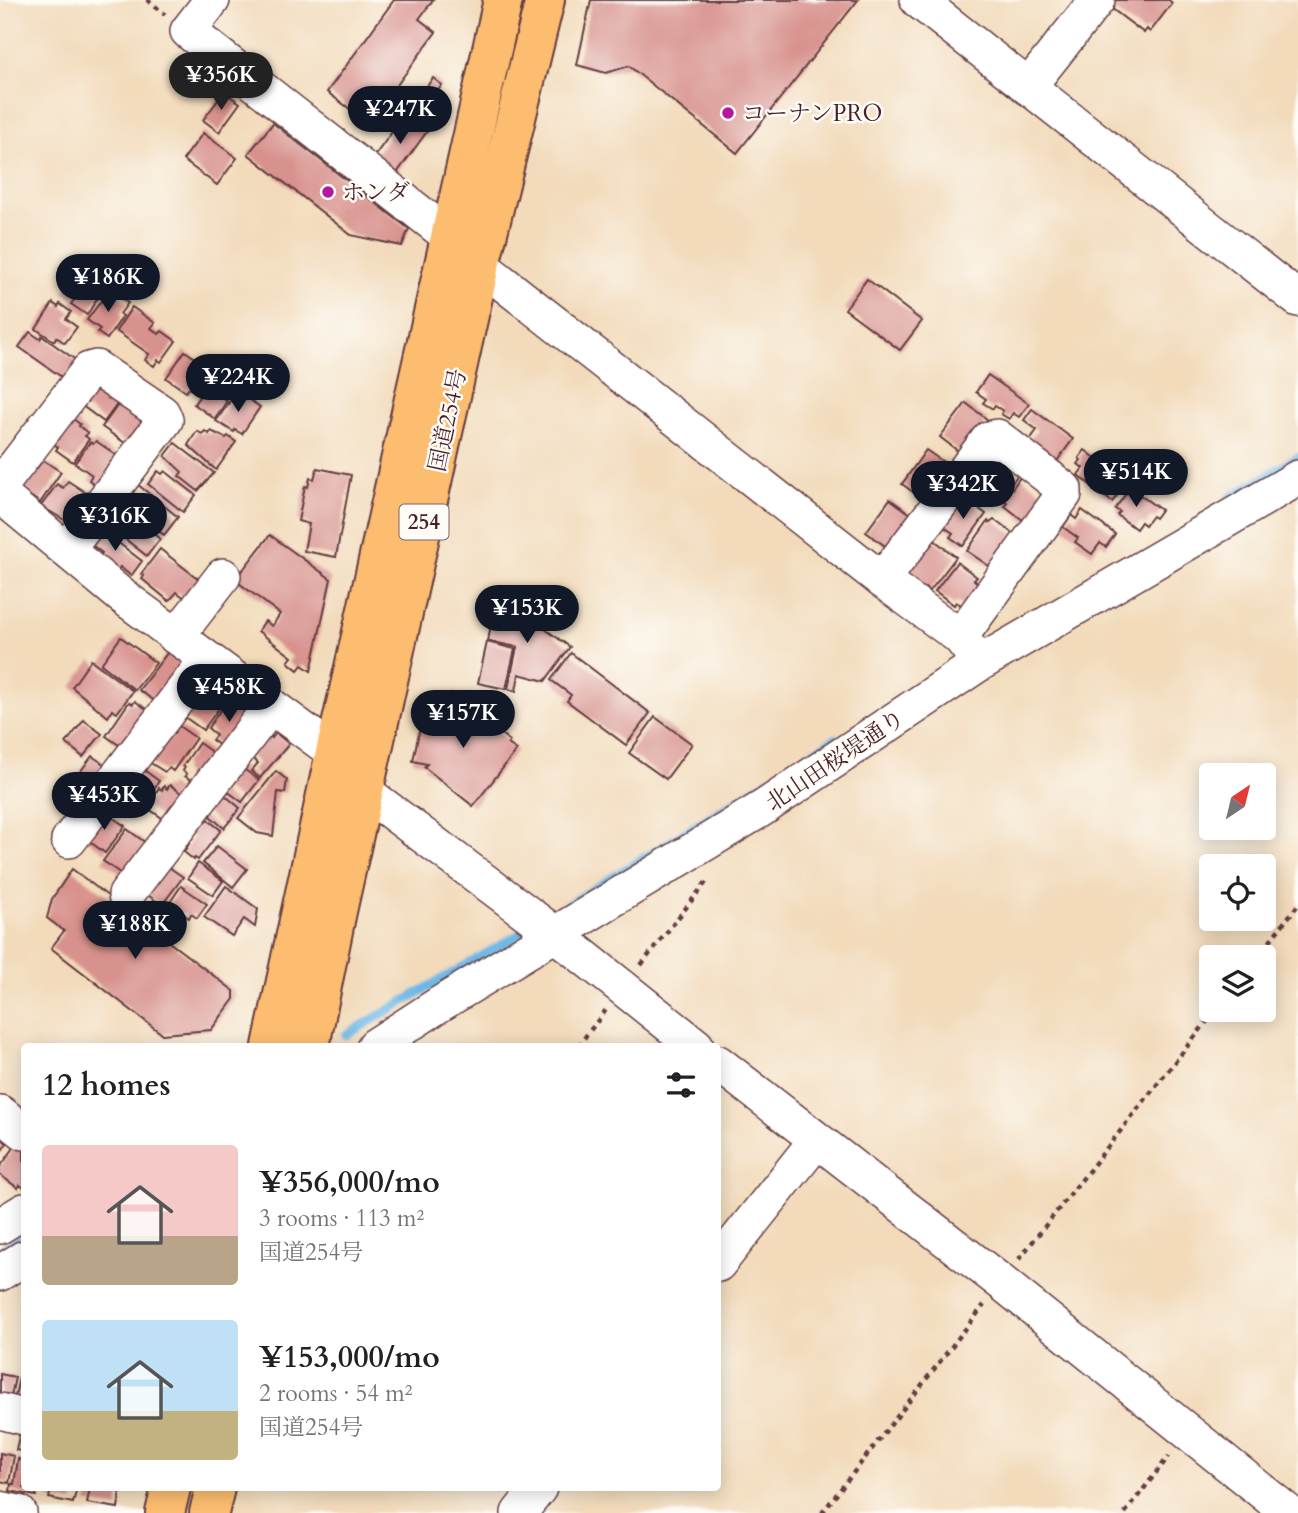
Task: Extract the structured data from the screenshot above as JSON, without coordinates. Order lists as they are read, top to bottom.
{
  "streets": {
    "highway": ["国道254号", "254"],
    "street": ["北山田桜堤通り"]
  },
  "places": ["コーナンPRO", "ホンダ"],
  "north": "top right",
  "page": {
    "price": [
      "¥356K",
      "¥247K",
      "¥186K",
      "¥224K",
      "¥514K",
      "¥342K",
      "¥316K",
      "¥153K",
      "¥458K",
      "¥157K",
      "¥453K",
      "¥188K"
    ],
    "heading": "12 homes",
    "list": [
      {
        "name": "¥356,000/mo",
        "note": "3 rooms · 113 m² · 国道254号"
      },
      {
        "name": "¥153,000/mo",
        "note": "2 rooms · 54 m² · 国道254号"
      }
    ]
  }
}
